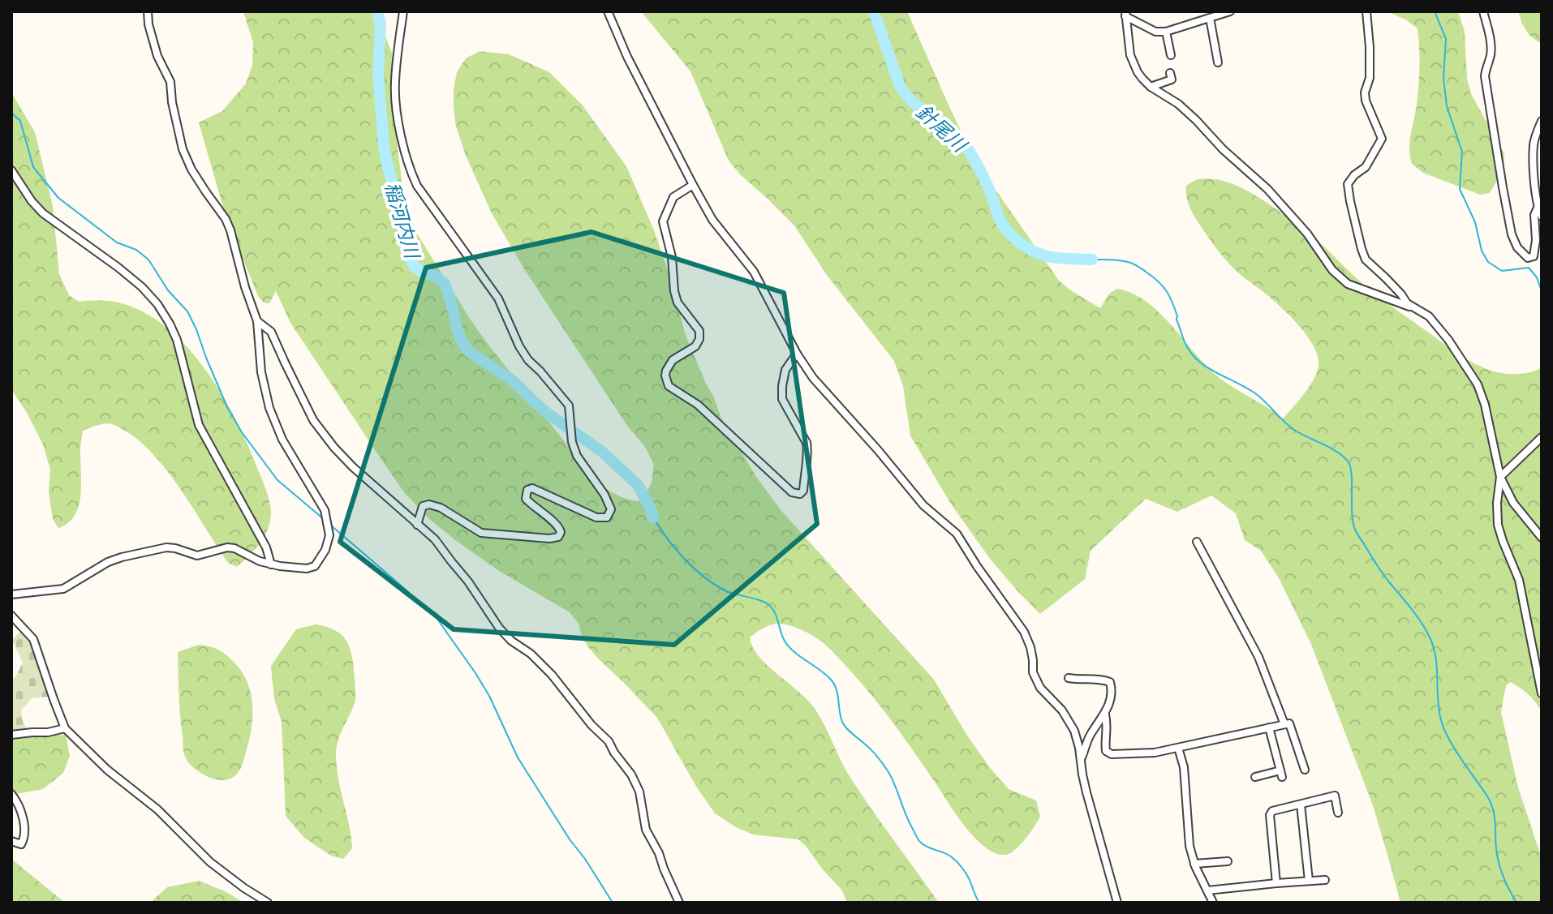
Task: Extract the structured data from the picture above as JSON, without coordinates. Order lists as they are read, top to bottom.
{
  "water": ["針尾川", "稲河内川"]
}
